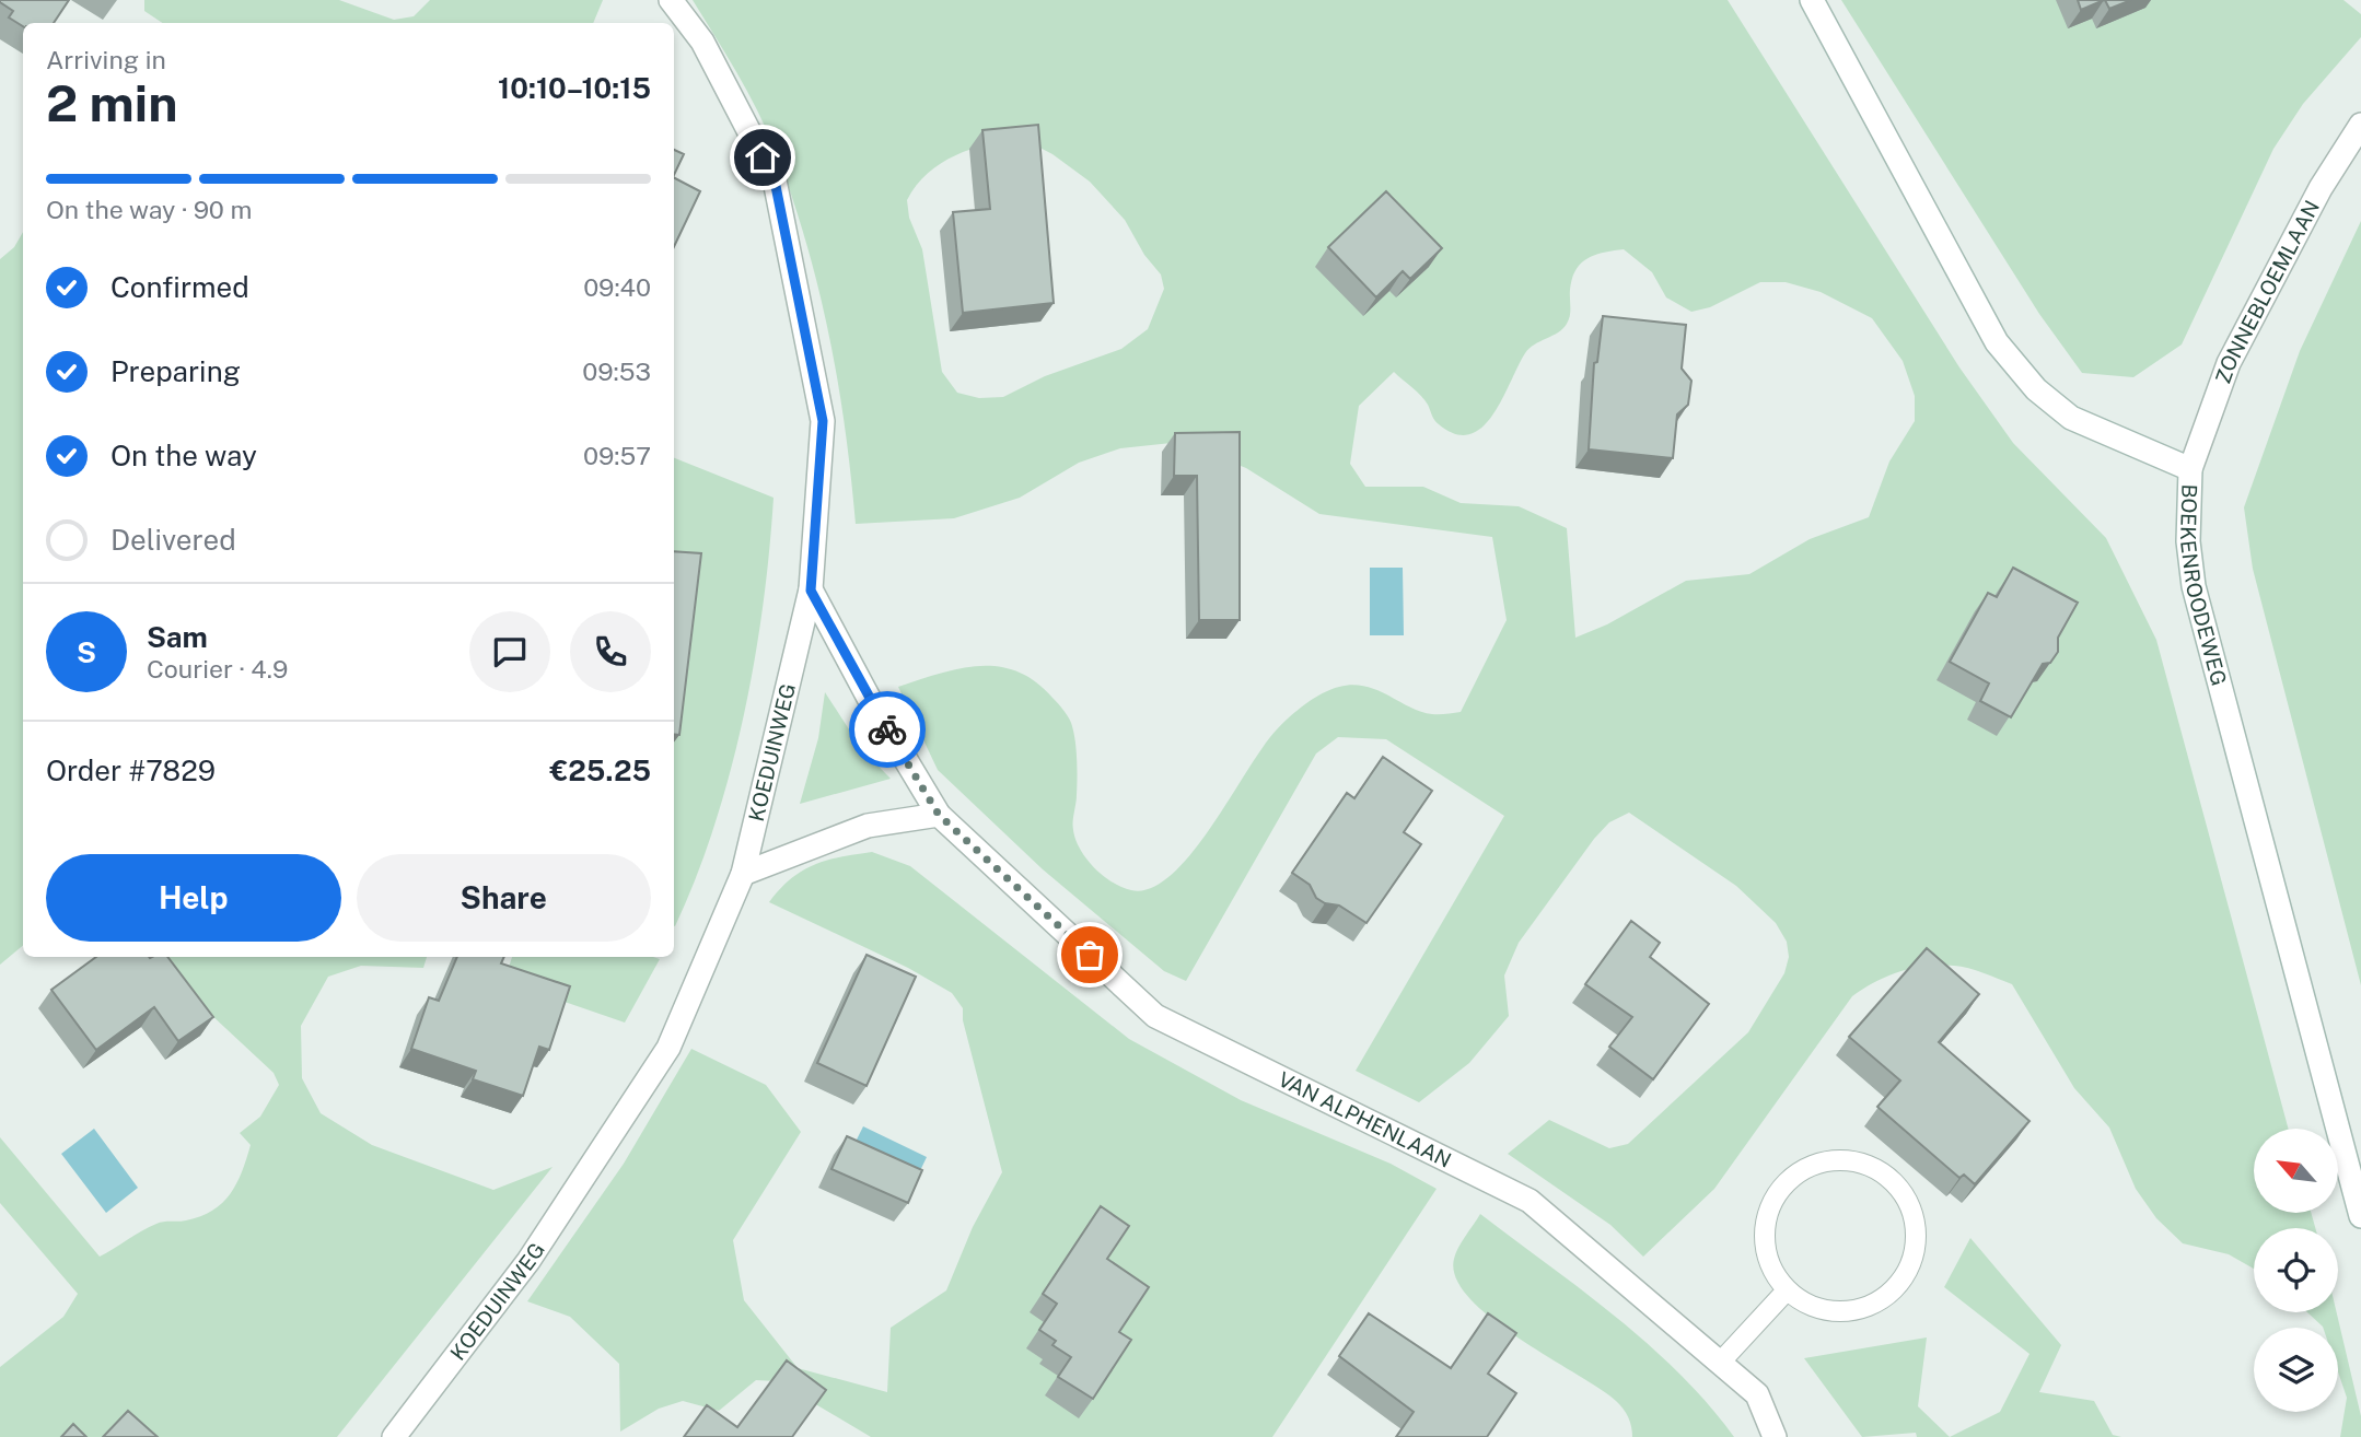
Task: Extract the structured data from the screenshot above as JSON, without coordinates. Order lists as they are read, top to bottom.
{
  "streets": {
    "street": [
      "ZONNEBLOEMLAAN",
      "BOEKENROODEWEG",
      "KOEDUINWEG",
      "VAN ALPHENLAAN"
    ]
  },
  "crossings": [
    ["ZONNEBLOEMLAAN", "BOEKENROODEWEG"],
    ["KOEDUINWEG", "VAN ALPHENLAAN"]
  ],
  "north": "top left",
  "page": {
    "heading": ["2 min", "Arriving in", "10:10–10:15"],
    "panel": [
      "Sam",
      "Courier · 4.9",
      "Order #7829",
      "€25.25"
    ],
    "bar": "On the way · 90 m",
    "list": [
      ["Confirmed", "09:40"],
      ["Preparing", "09:53"],
      ["On the way", "09:57"],
      "Delivered"
    ],
    "round": "S",
    "buttons": ["Help", "Share"]
  }
}
